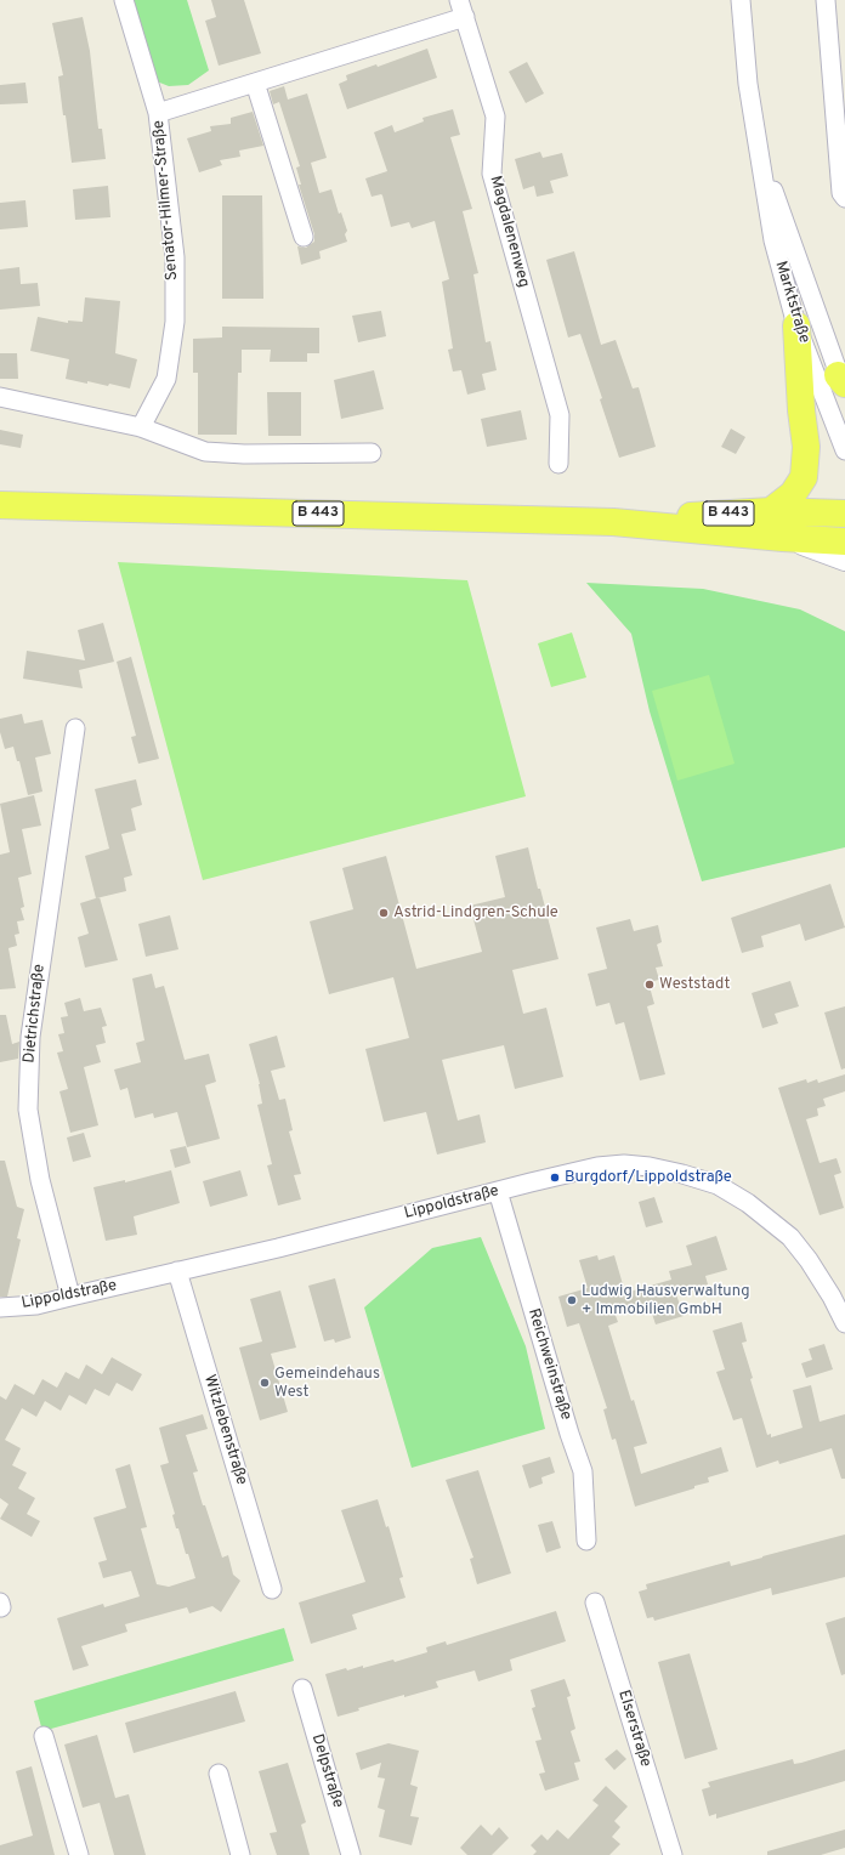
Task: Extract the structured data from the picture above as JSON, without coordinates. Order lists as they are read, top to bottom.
{
  "streets": {
    "main road": ["B 443"],
    "street": [
      "Senator-Hilmer-Straße",
      "Magdalenenweg",
      "Marktstraße",
      "Dietrichstraße",
      "Lippoldstraße",
      "Reichweinstraße",
      "Witzlebenstraße",
      "Elserstraße",
      "Delpstraße"
    ]
  },
  "crossings": [
    ["Senator-Hilmer-Straße", "Magdalenenweg"],
    ["Dietrichstraße", "Lippoldstraße"],
    ["Lippoldstraße", "Reichweinstraße"],
    ["Lippoldstraße", "Witzlebenstraße"]
  ],
  "places": [
    "Astrid-Lindgren-Schule",
    "Weststadt",
    "Burgdorf/Lippoldstraße",
    "Ludwig Hausverwaltung + Immobilien GmbH",
    "Gemeindehaus West"
  ]
}
